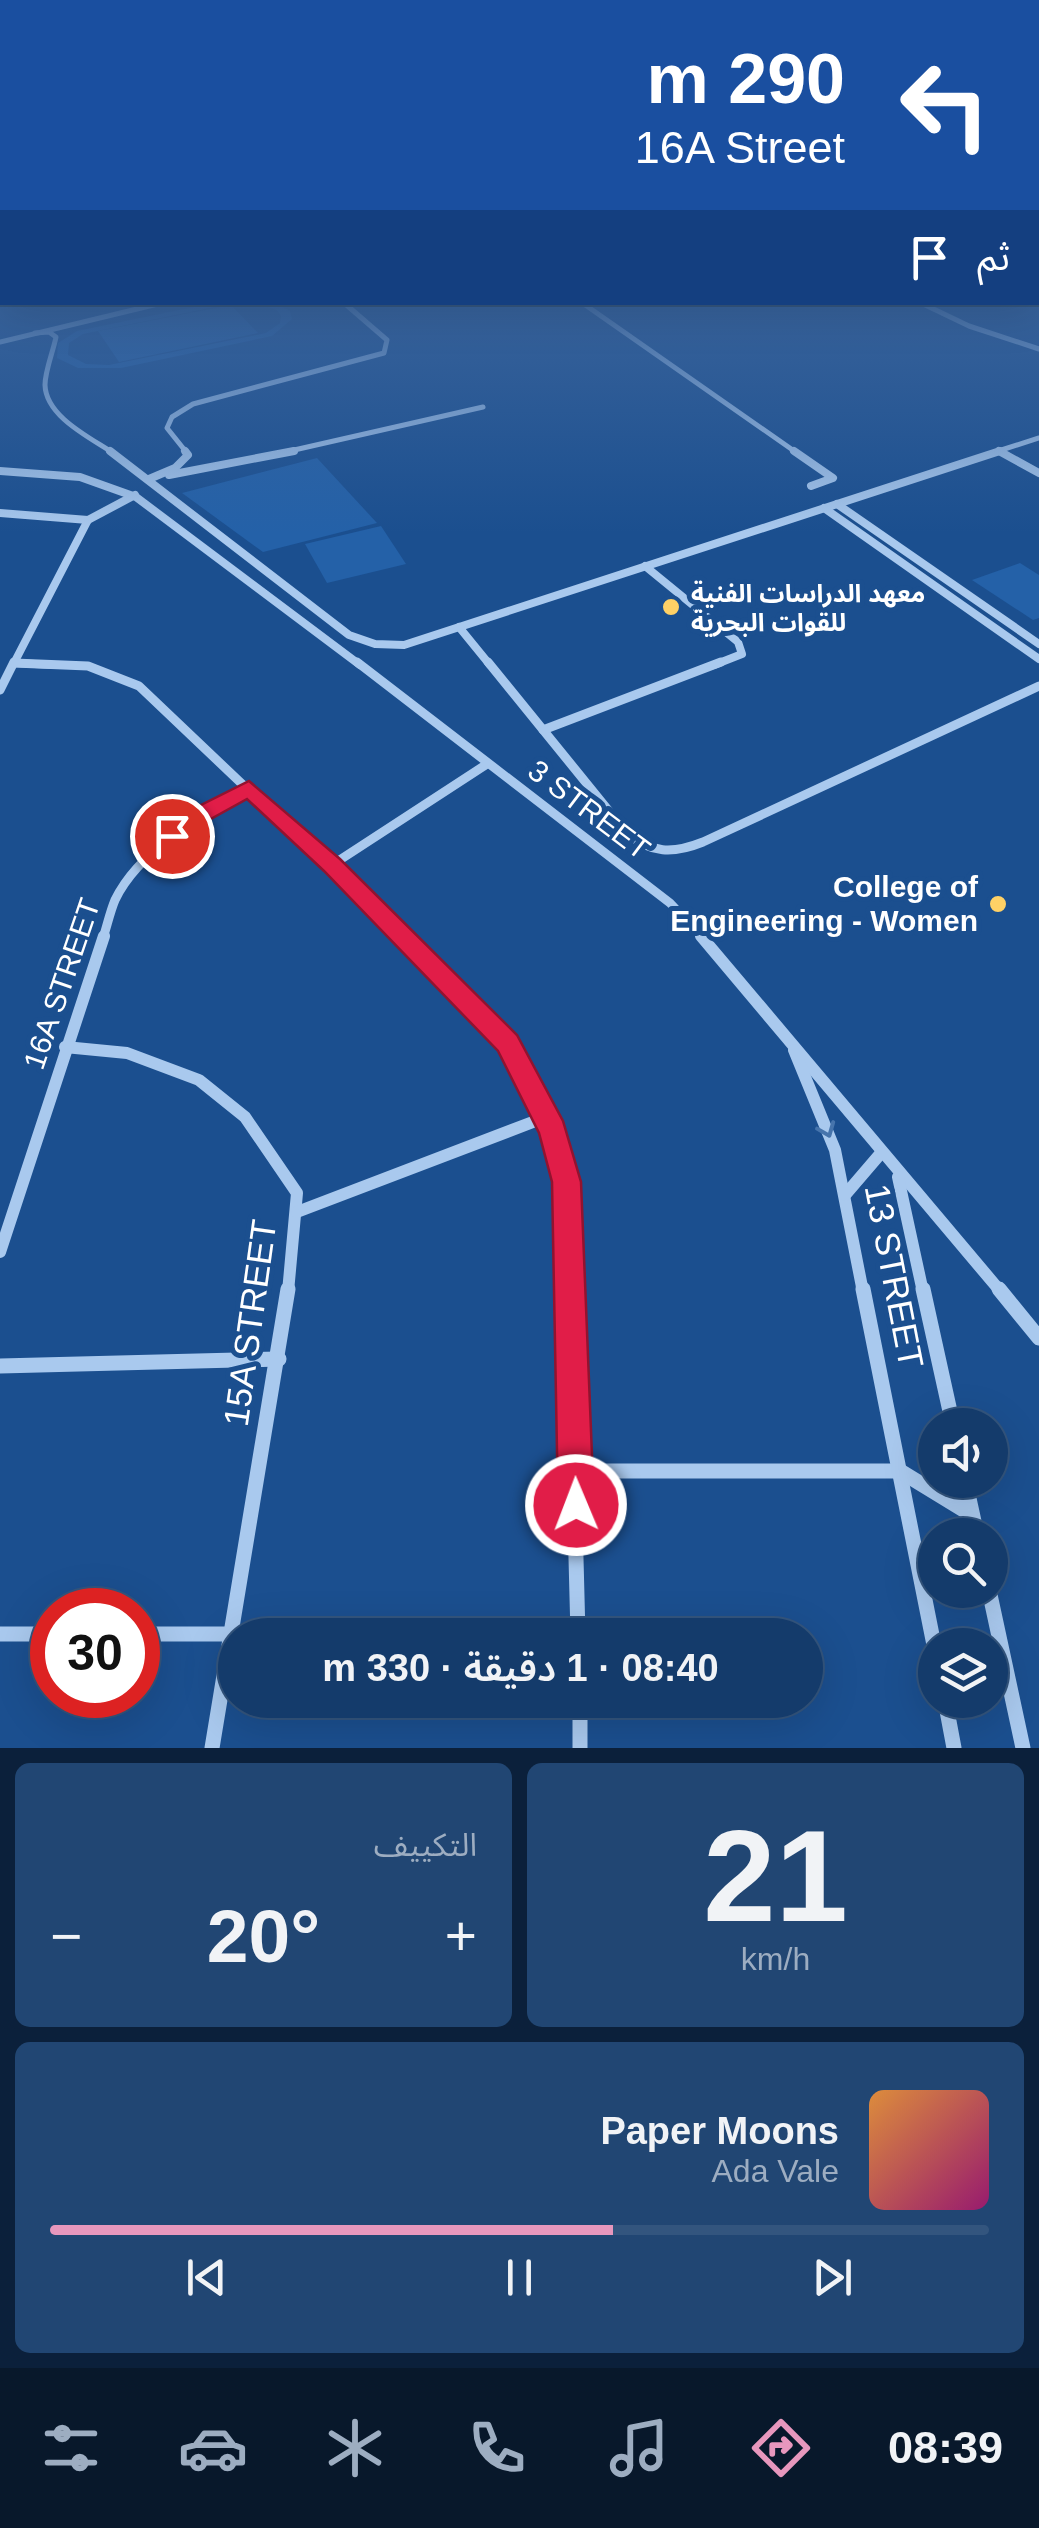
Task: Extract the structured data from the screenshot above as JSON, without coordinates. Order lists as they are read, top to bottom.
{
  "streets": {
    "street": [
      "3 STREET",
      "16A STREET",
      "13 STREET",
      "15A STREET"
    ]
  },
  "crossings": [
    ["3 STREET", "13 STREET"],
    ["16A STREET", "15A STREET"]
  ],
  "places": ["معهد الدراسات الفنية للقوات البحرية", "College of Engineering - Women"],
  "page": {
    "turn": ["290 m", "16A Street"],
    "then": "ثم",
    "limit": "30",
    "trip": "08:40 · 1 دقيقة · 330 m",
    "tile": [
      ["21", "km/h"],
      "التكييف"
    ],
    "heat": ["−", "20°", "+"],
    "song": ["Paper Moons", "Ada Vale"],
    "tabs": "08:39"
  }
}
